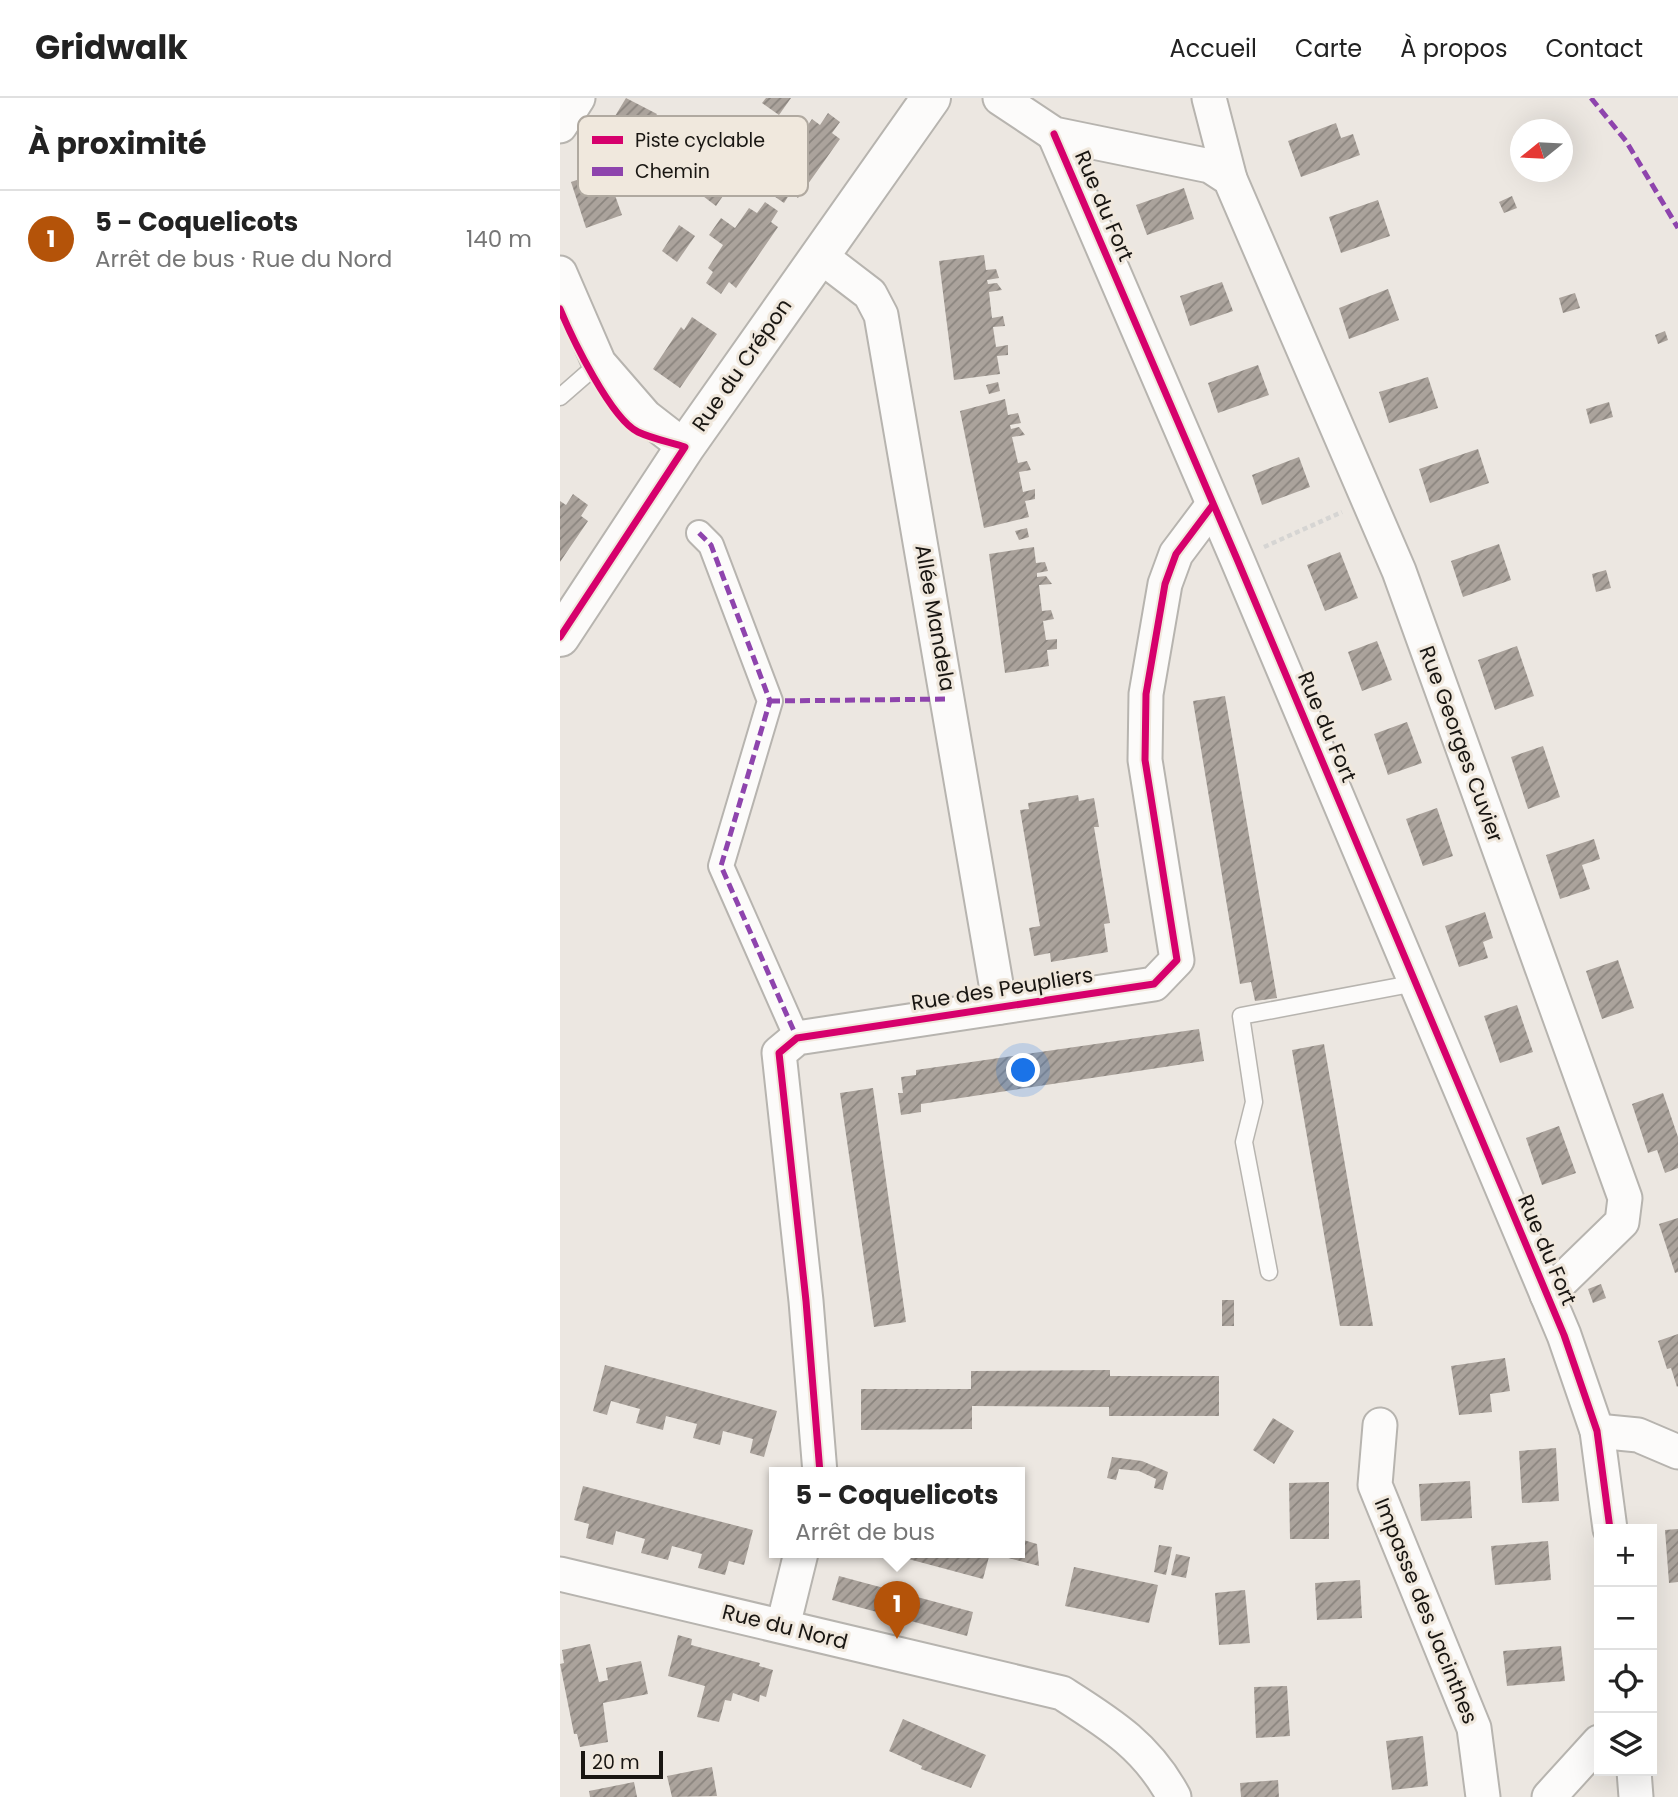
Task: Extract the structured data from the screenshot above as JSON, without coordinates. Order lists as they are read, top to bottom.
{
  "streets": {
    "street": [
      "Rue du Fort",
      "Rue du Crépon",
      "Allée Mandela",
      "Rue Georges Cuvier",
      "Rue des Peupliers",
      "Impasse des Jacinthes",
      "Rue du Nord"
    ]
  },
  "crossings": [
    ["Rue du Fort", "Rue Georges Cuvier"],
    ["Rue du Fort", "Rue des Peupliers"],
    ["Rue du Crépon", "Allée Mandela"],
    ["Allée Mandela", "Rue des Peupliers"]
  ],
  "legend": ["Piste cyclable", "Chemin"],
  "scale_bar": "20 m",
  "north": "left",
  "page": {
    "header": "Gridwalk",
    "nav": [
      "Accueil",
      "Carte",
      "À propos",
      "Contact"
    ],
    "heading": "À proximité",
    "list": [
      {
        "mark": "1",
        "name": "5 - Coquelicots",
        "note": "Arrêt de bus · Rue du Nord",
        "value": "140 m"
      }
    ],
    "popup": ["5 - Coquelicots", "Arrêt de bus"],
    "map_buttons": ["+", "−"],
    "pins": "1",
    "scale": "20 m"
  }
}
